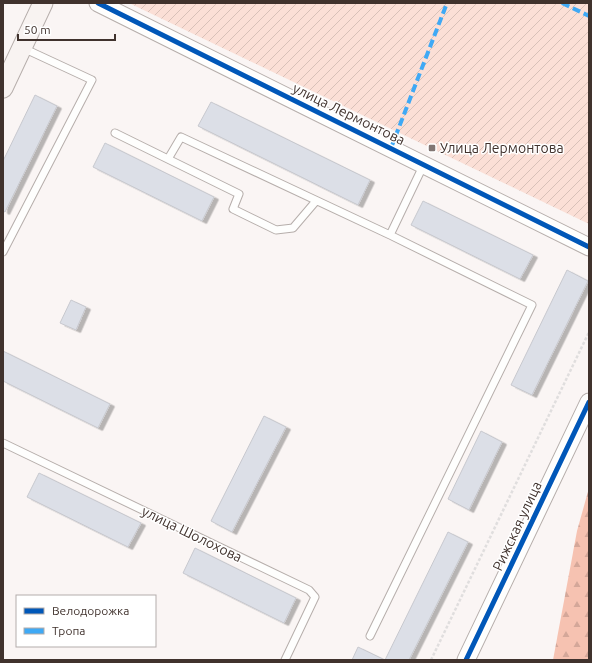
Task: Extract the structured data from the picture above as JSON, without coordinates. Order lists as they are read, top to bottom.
{
  "streets": {
    "street": ["улица Лермонтова", "Рижская улица"],
    "lane": ["улица Шолохова"]
  },
  "places": {
    "transit": ["Улица Лермонтова"]
  },
  "legend": ["Велодорожка", "Тропа"],
  "scale_bar": "50 m"
}
